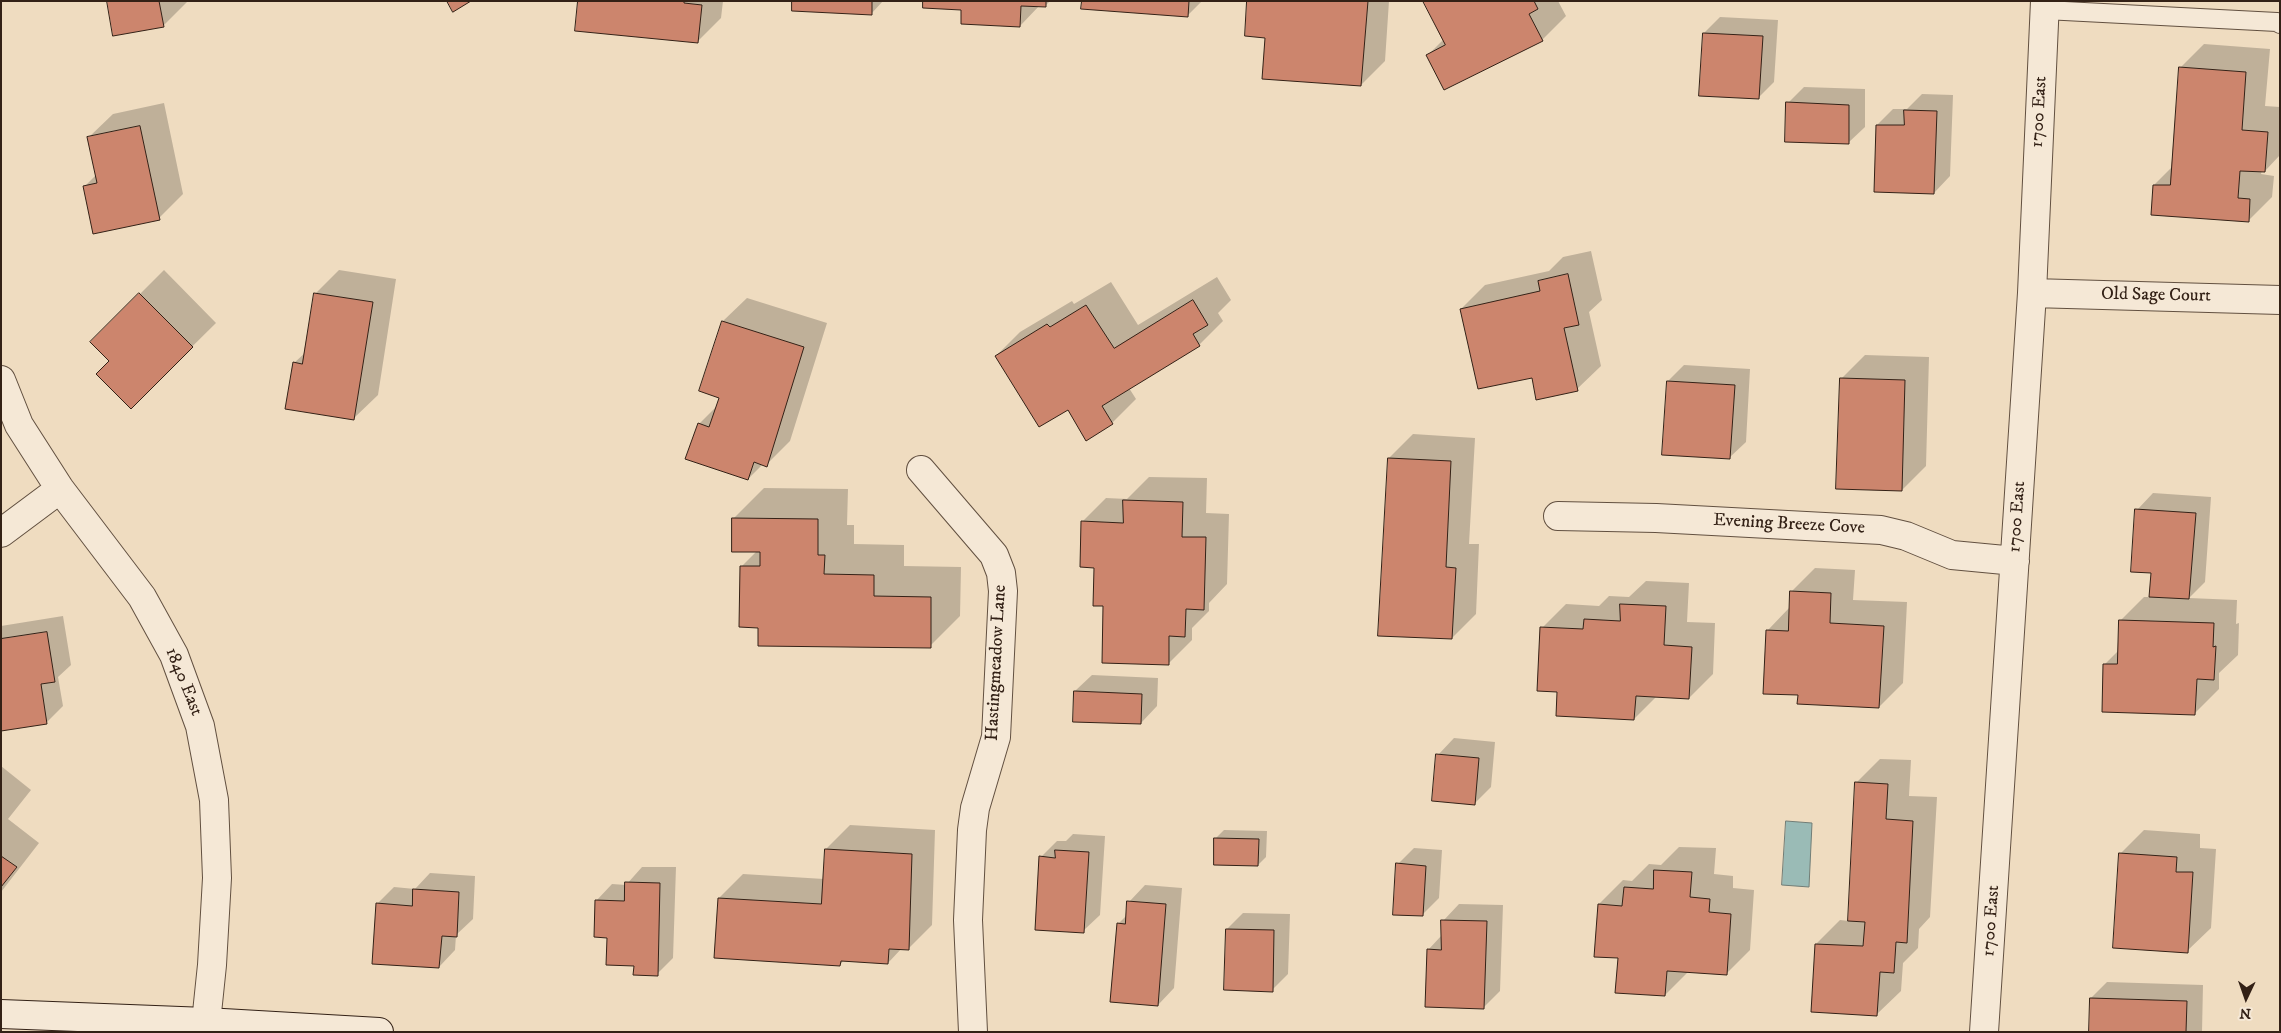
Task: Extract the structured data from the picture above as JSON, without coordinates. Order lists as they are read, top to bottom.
{
  "streets": {
    "street": [
      "1700 East",
      "Old Sage Court",
      "Evening Breeze Cove",
      "Hastingmeadow Lane",
      "1840 East"
    ]
  },
  "crossings": [
    ["1700 East", "Old Sage Court"],
    ["1700 East", "Evening Breeze Cove"]
  ],
  "north": "bottom"
}
